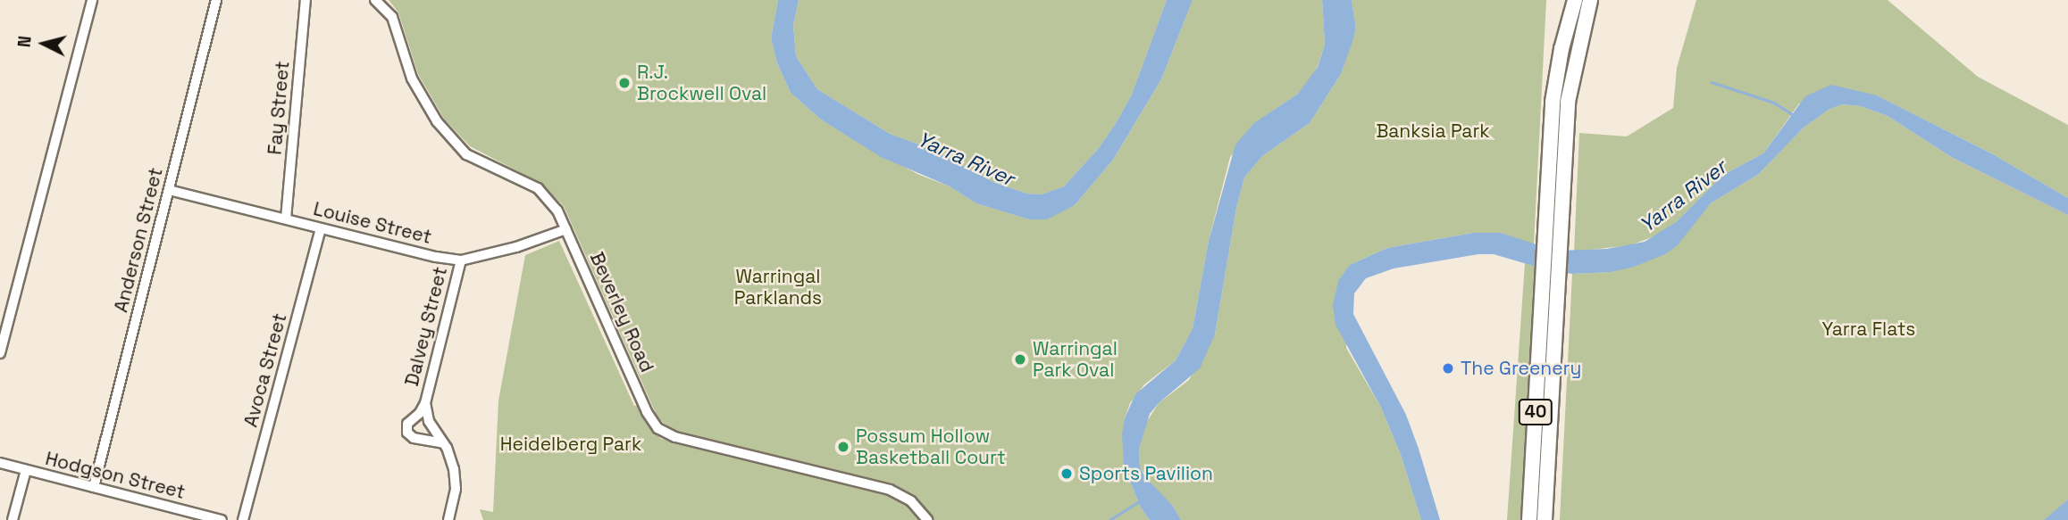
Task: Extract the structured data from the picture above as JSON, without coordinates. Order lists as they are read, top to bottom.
{
  "streets": {
    "highway": ["40"],
    "street": [
      "Fay Street",
      "Louise Street",
      "Anderson Street",
      "Beverley Road",
      "Dalvey Street",
      "Avoca Street",
      "Hodgson Street"
    ]
  },
  "crossings": [
    ["Fay Street", "Louise Street"],
    ["Louise Street", "Anderson Street"],
    ["Louise Street", "Beverley Road"],
    ["Louise Street", "Dalvey Street"],
    ["Louise Street", "Avoca Street"],
    ["Anderson Street", "Hodgson Street"]
  ],
  "water": ["Yarra River"],
  "parks": [
    "Banksia Park",
    "Warringal Parklands",
    "Yarra Flats",
    "Heidelberg Park"
  ],
  "places": [
    "R.J. Brockwell Oval",
    "Warringal Park Oval",
    "The Greenery",
    "Possum Hollow Basketball Court",
    "Sports Pavilion"
  ],
  "north": "left"
}
